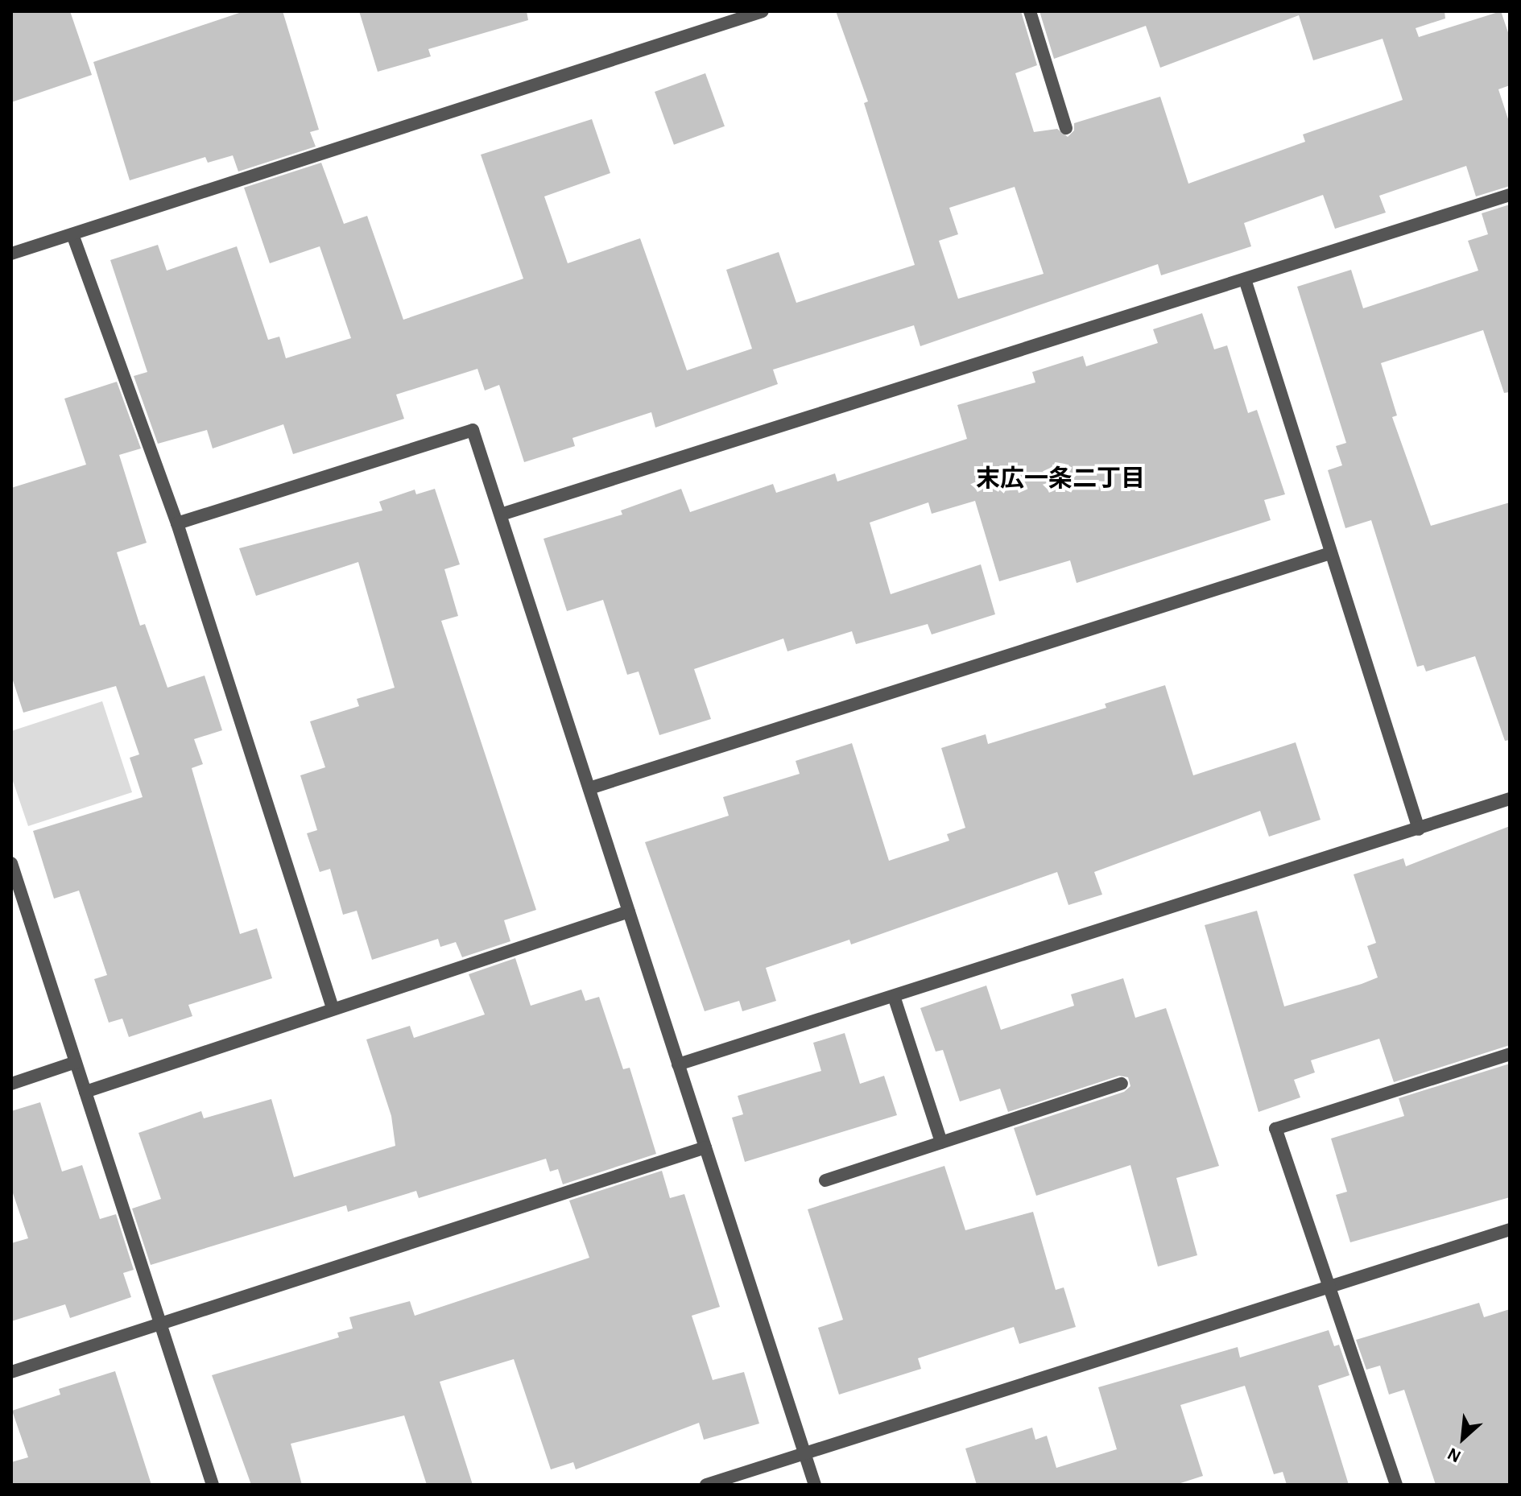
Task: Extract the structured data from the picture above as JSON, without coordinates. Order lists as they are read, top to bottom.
{
  "districts": ["末広一条二丁目"],
  "north": "bottom left"
}
